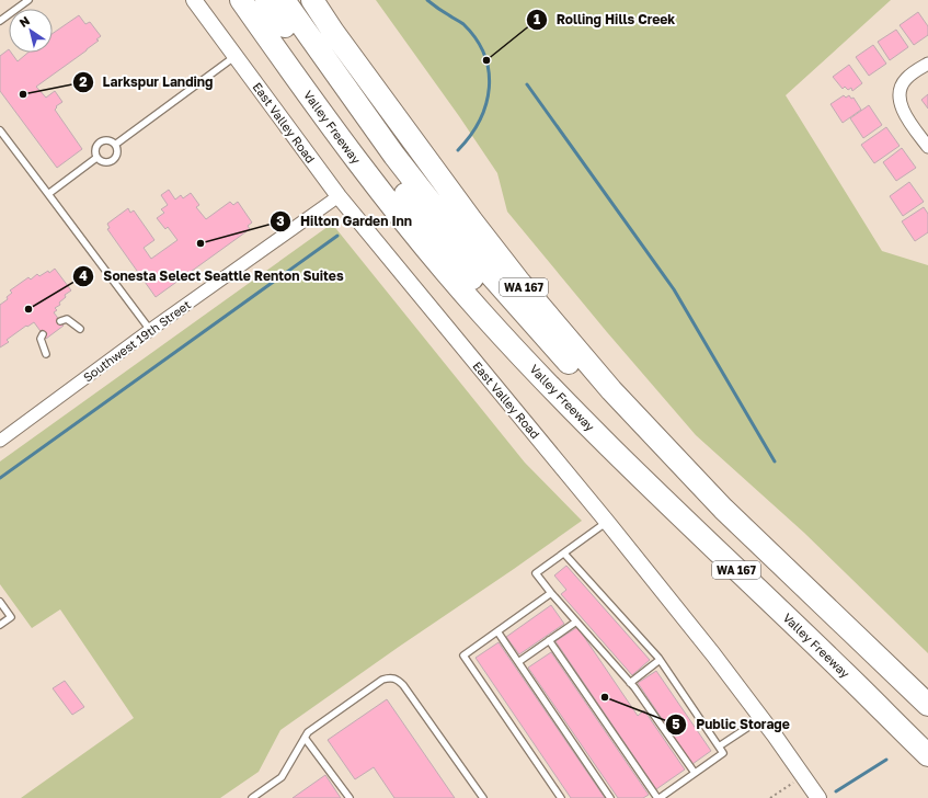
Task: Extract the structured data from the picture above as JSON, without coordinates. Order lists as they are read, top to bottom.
{
  "streets": {
    "highway": ["Valley Freeway", "WA 167"],
    "street": ["East Valley Road", "Southwest 19th Street"]
  },
  "crossings": [
    ["East Valley Road", "Southwest 19th Street"]
  ],
  "places": [
    "Rolling Hills Creek",
    "Larkspur Landing",
    "Hilton Garden Inn",
    "Sonesta Select Seattle Renton Suites",
    "Public Storage"
  ],
  "north": "top left"
}
